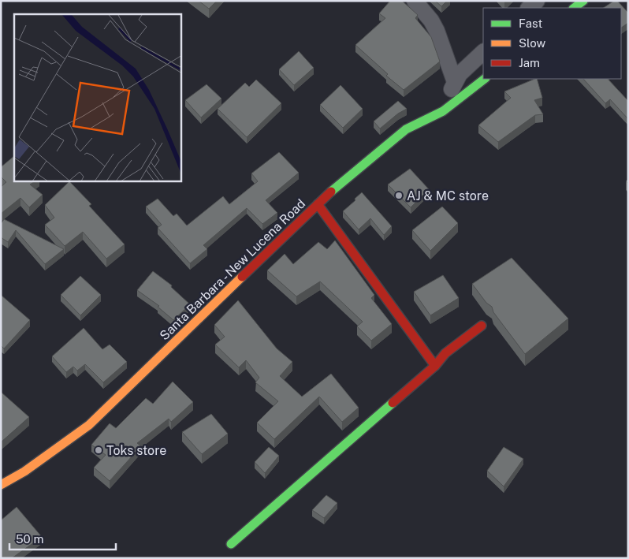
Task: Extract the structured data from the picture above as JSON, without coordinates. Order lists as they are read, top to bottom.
{
  "streets": {
    "main road": ["Santa Barbara - New Lucena Road"]
  },
  "places": ["AJ & MC store", "Toks store"],
  "legend": ["Fast", "Slow", "Jam"],
  "scale_bar": "50 m"
}
